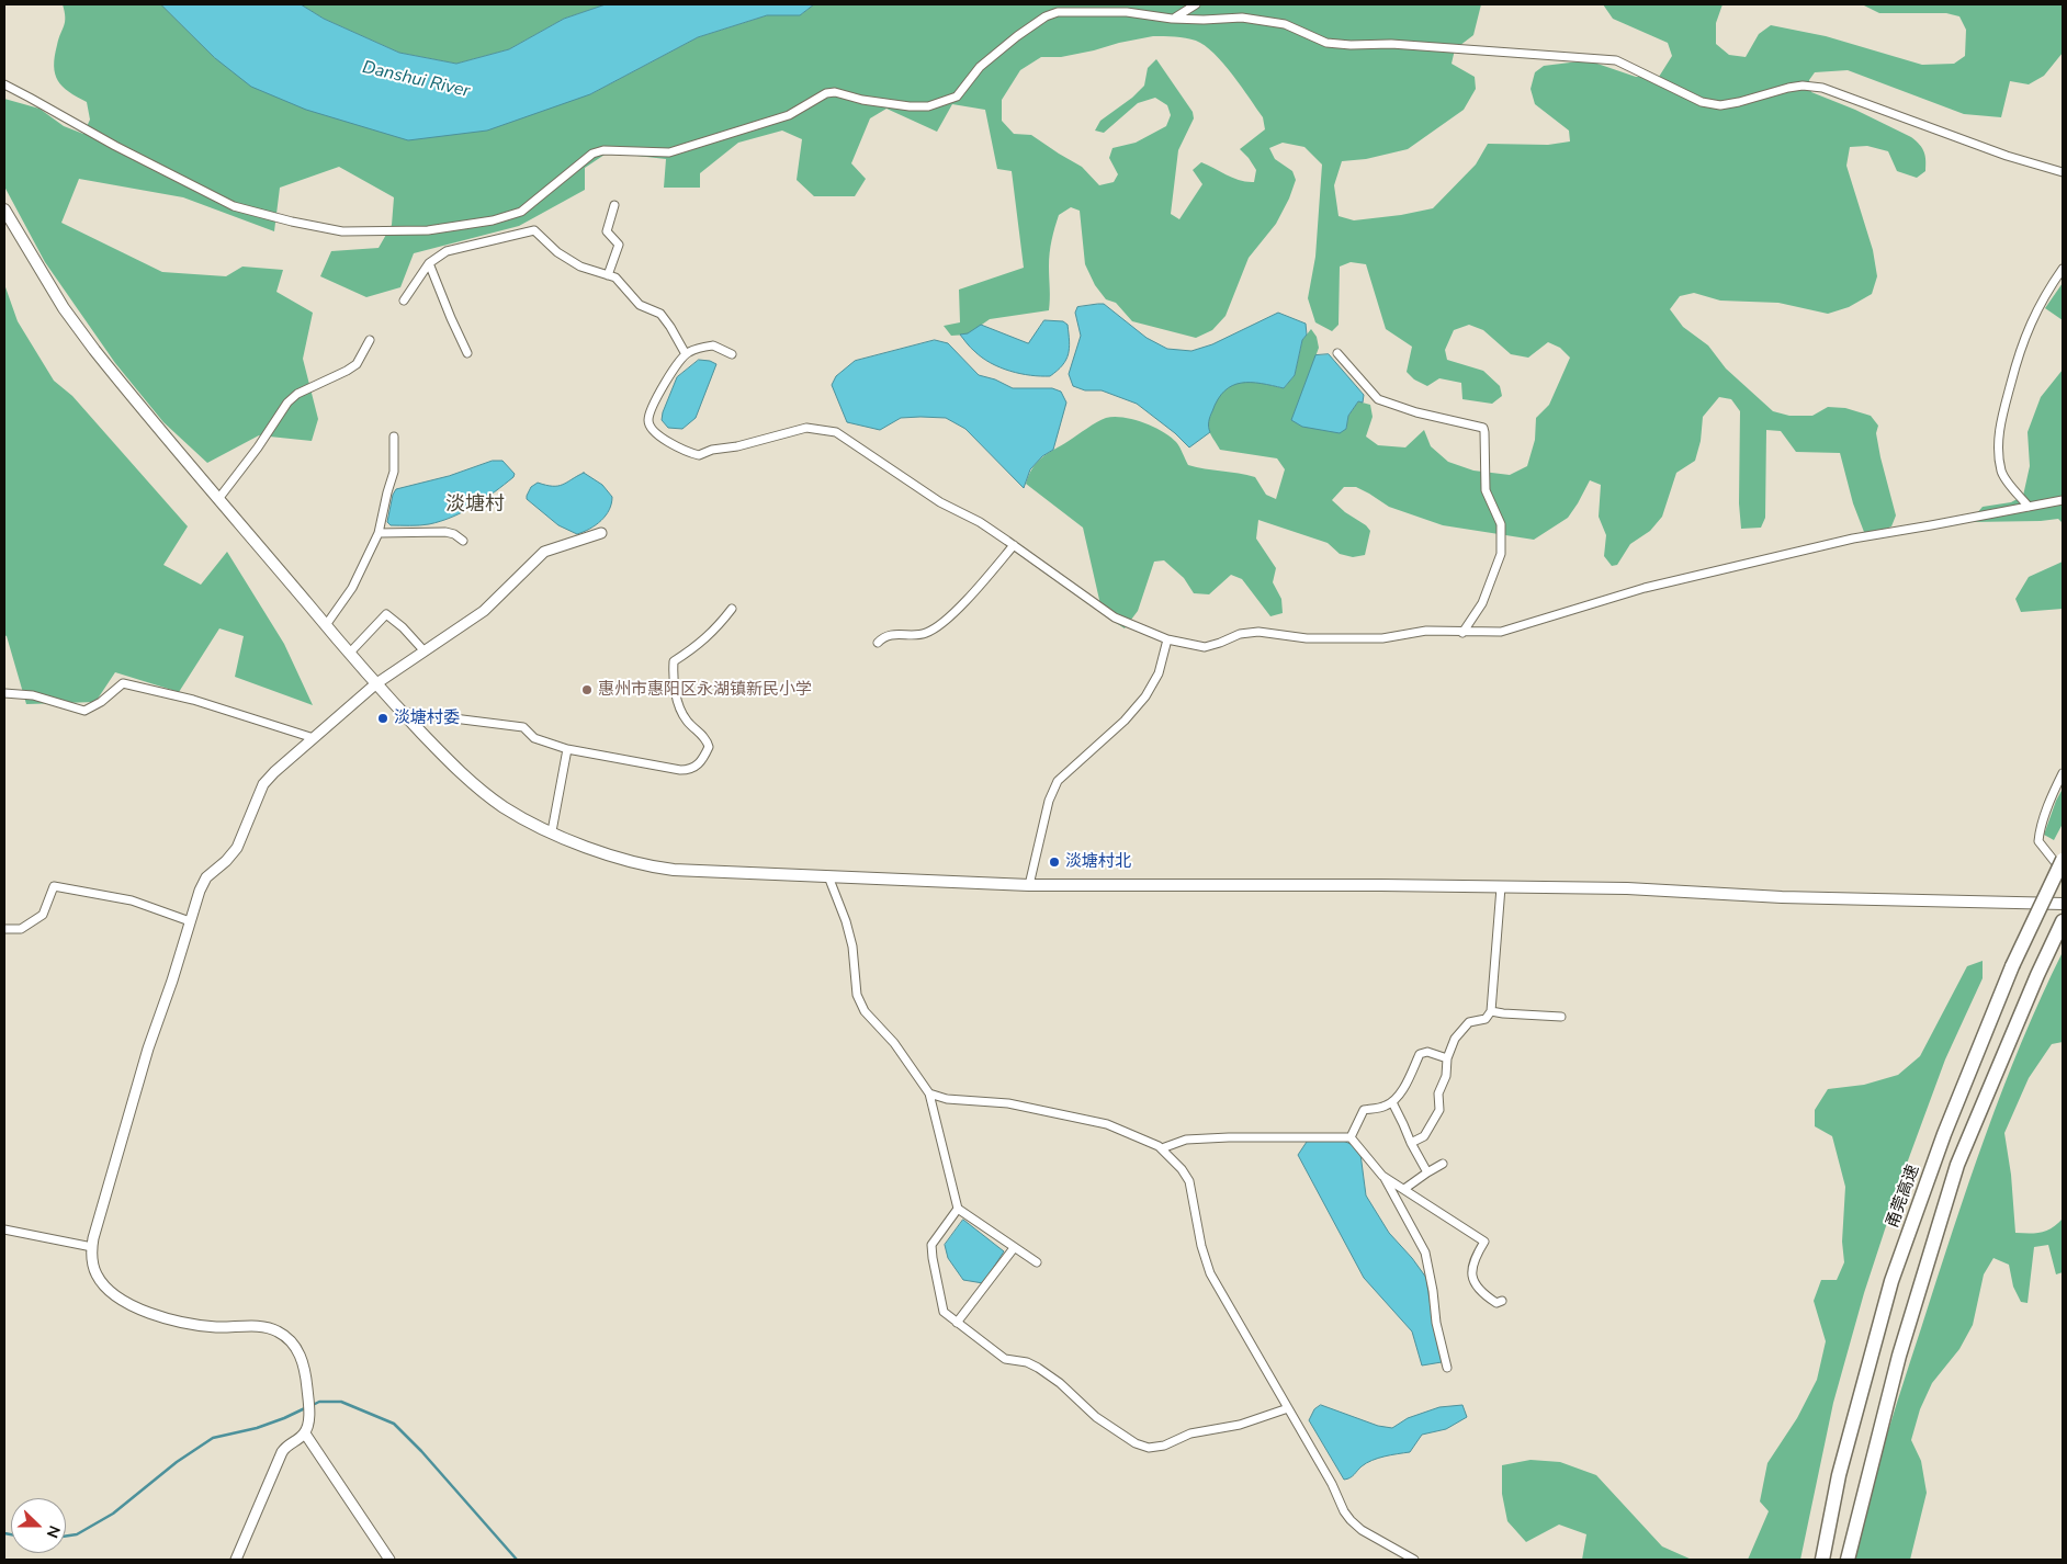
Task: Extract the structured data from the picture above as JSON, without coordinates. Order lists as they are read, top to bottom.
{
  "streets": {
    "highway": ["甬莞高速"]
  },
  "districts": ["淡塘村"],
  "water": ["Danshui River"],
  "places": ["惠州市惠阳区永湖镇新民小学", "淡塘村委", "淡塘村北"],
  "north": "right"
}
